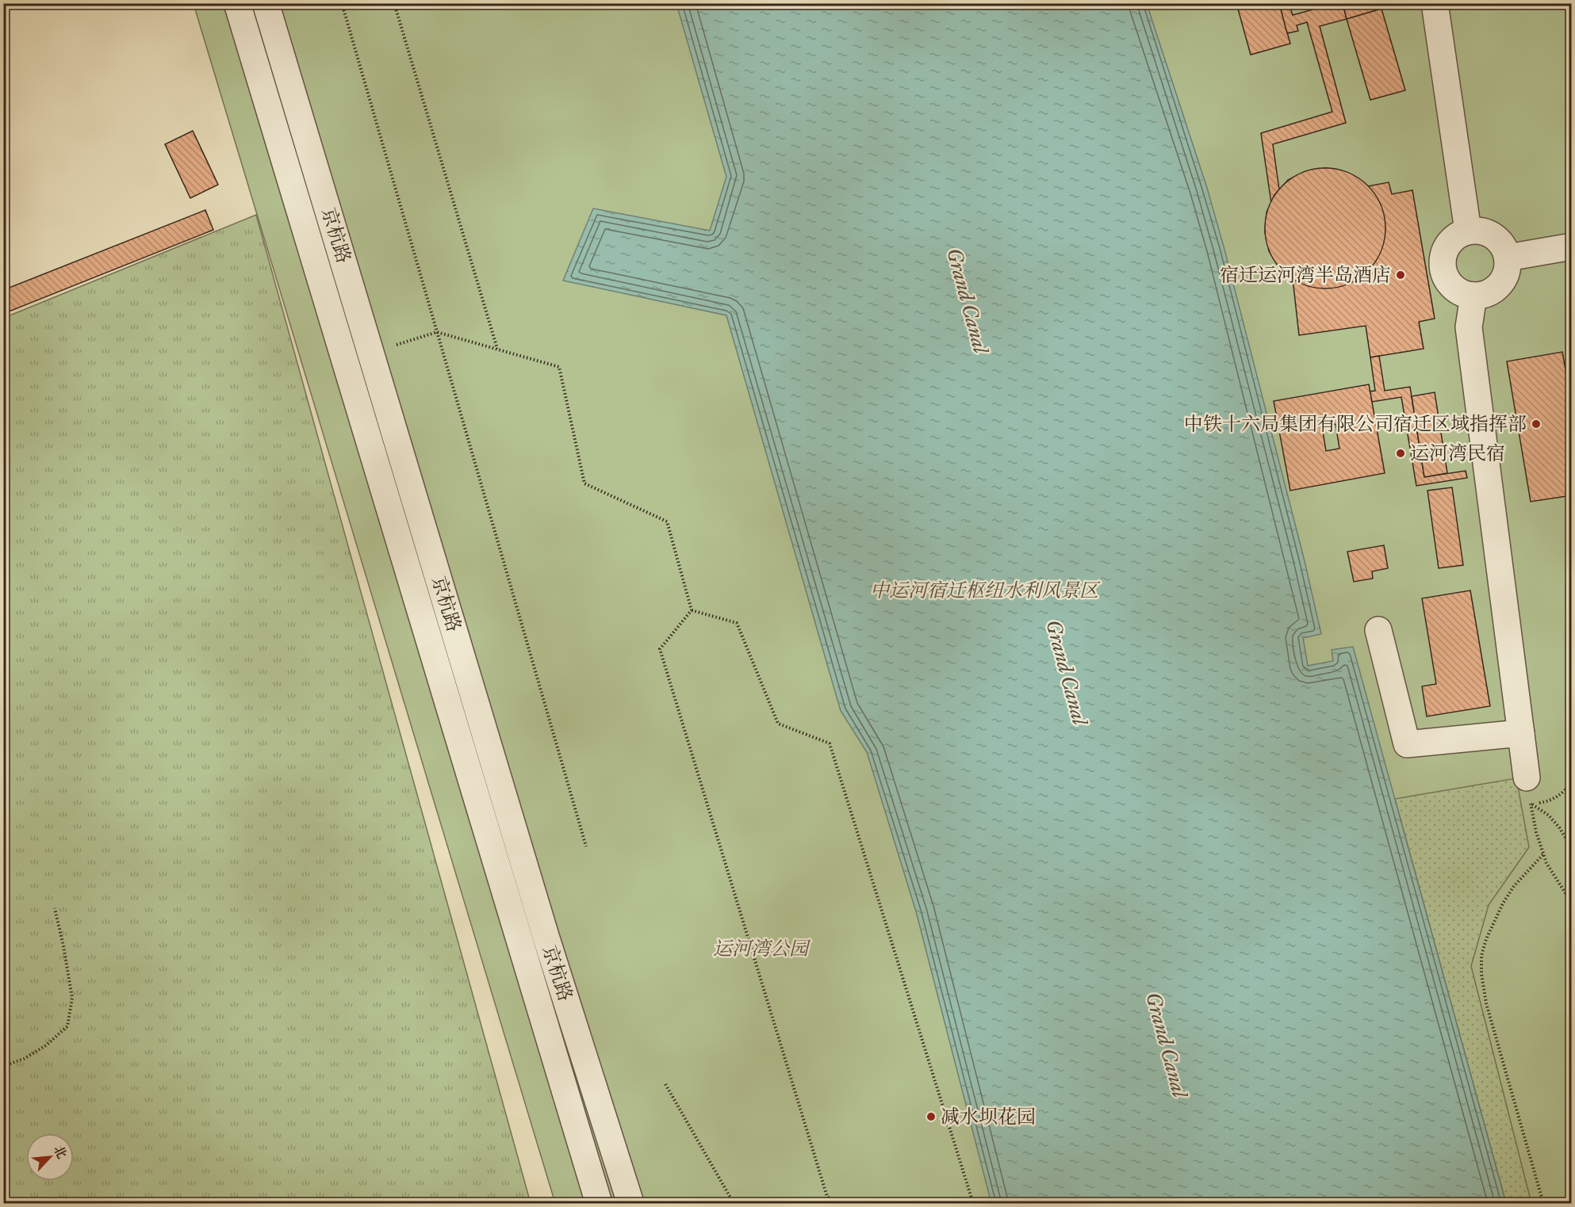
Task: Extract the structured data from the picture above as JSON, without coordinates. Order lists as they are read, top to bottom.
{
  "streets": {
    "street": ["京杭路"]
  },
  "water": ["Grand Canal"],
  "parks": ["中运河宿迁枢纽水利风景区", "运河湾公园"],
  "places": [
    "宿迁运河湾半岛酒店",
    "中铁十六局集团有限公司宿迁区域指挥部",
    "运河湾民宿",
    "减水坝花园"
  ],
  "north": "top right"
}
